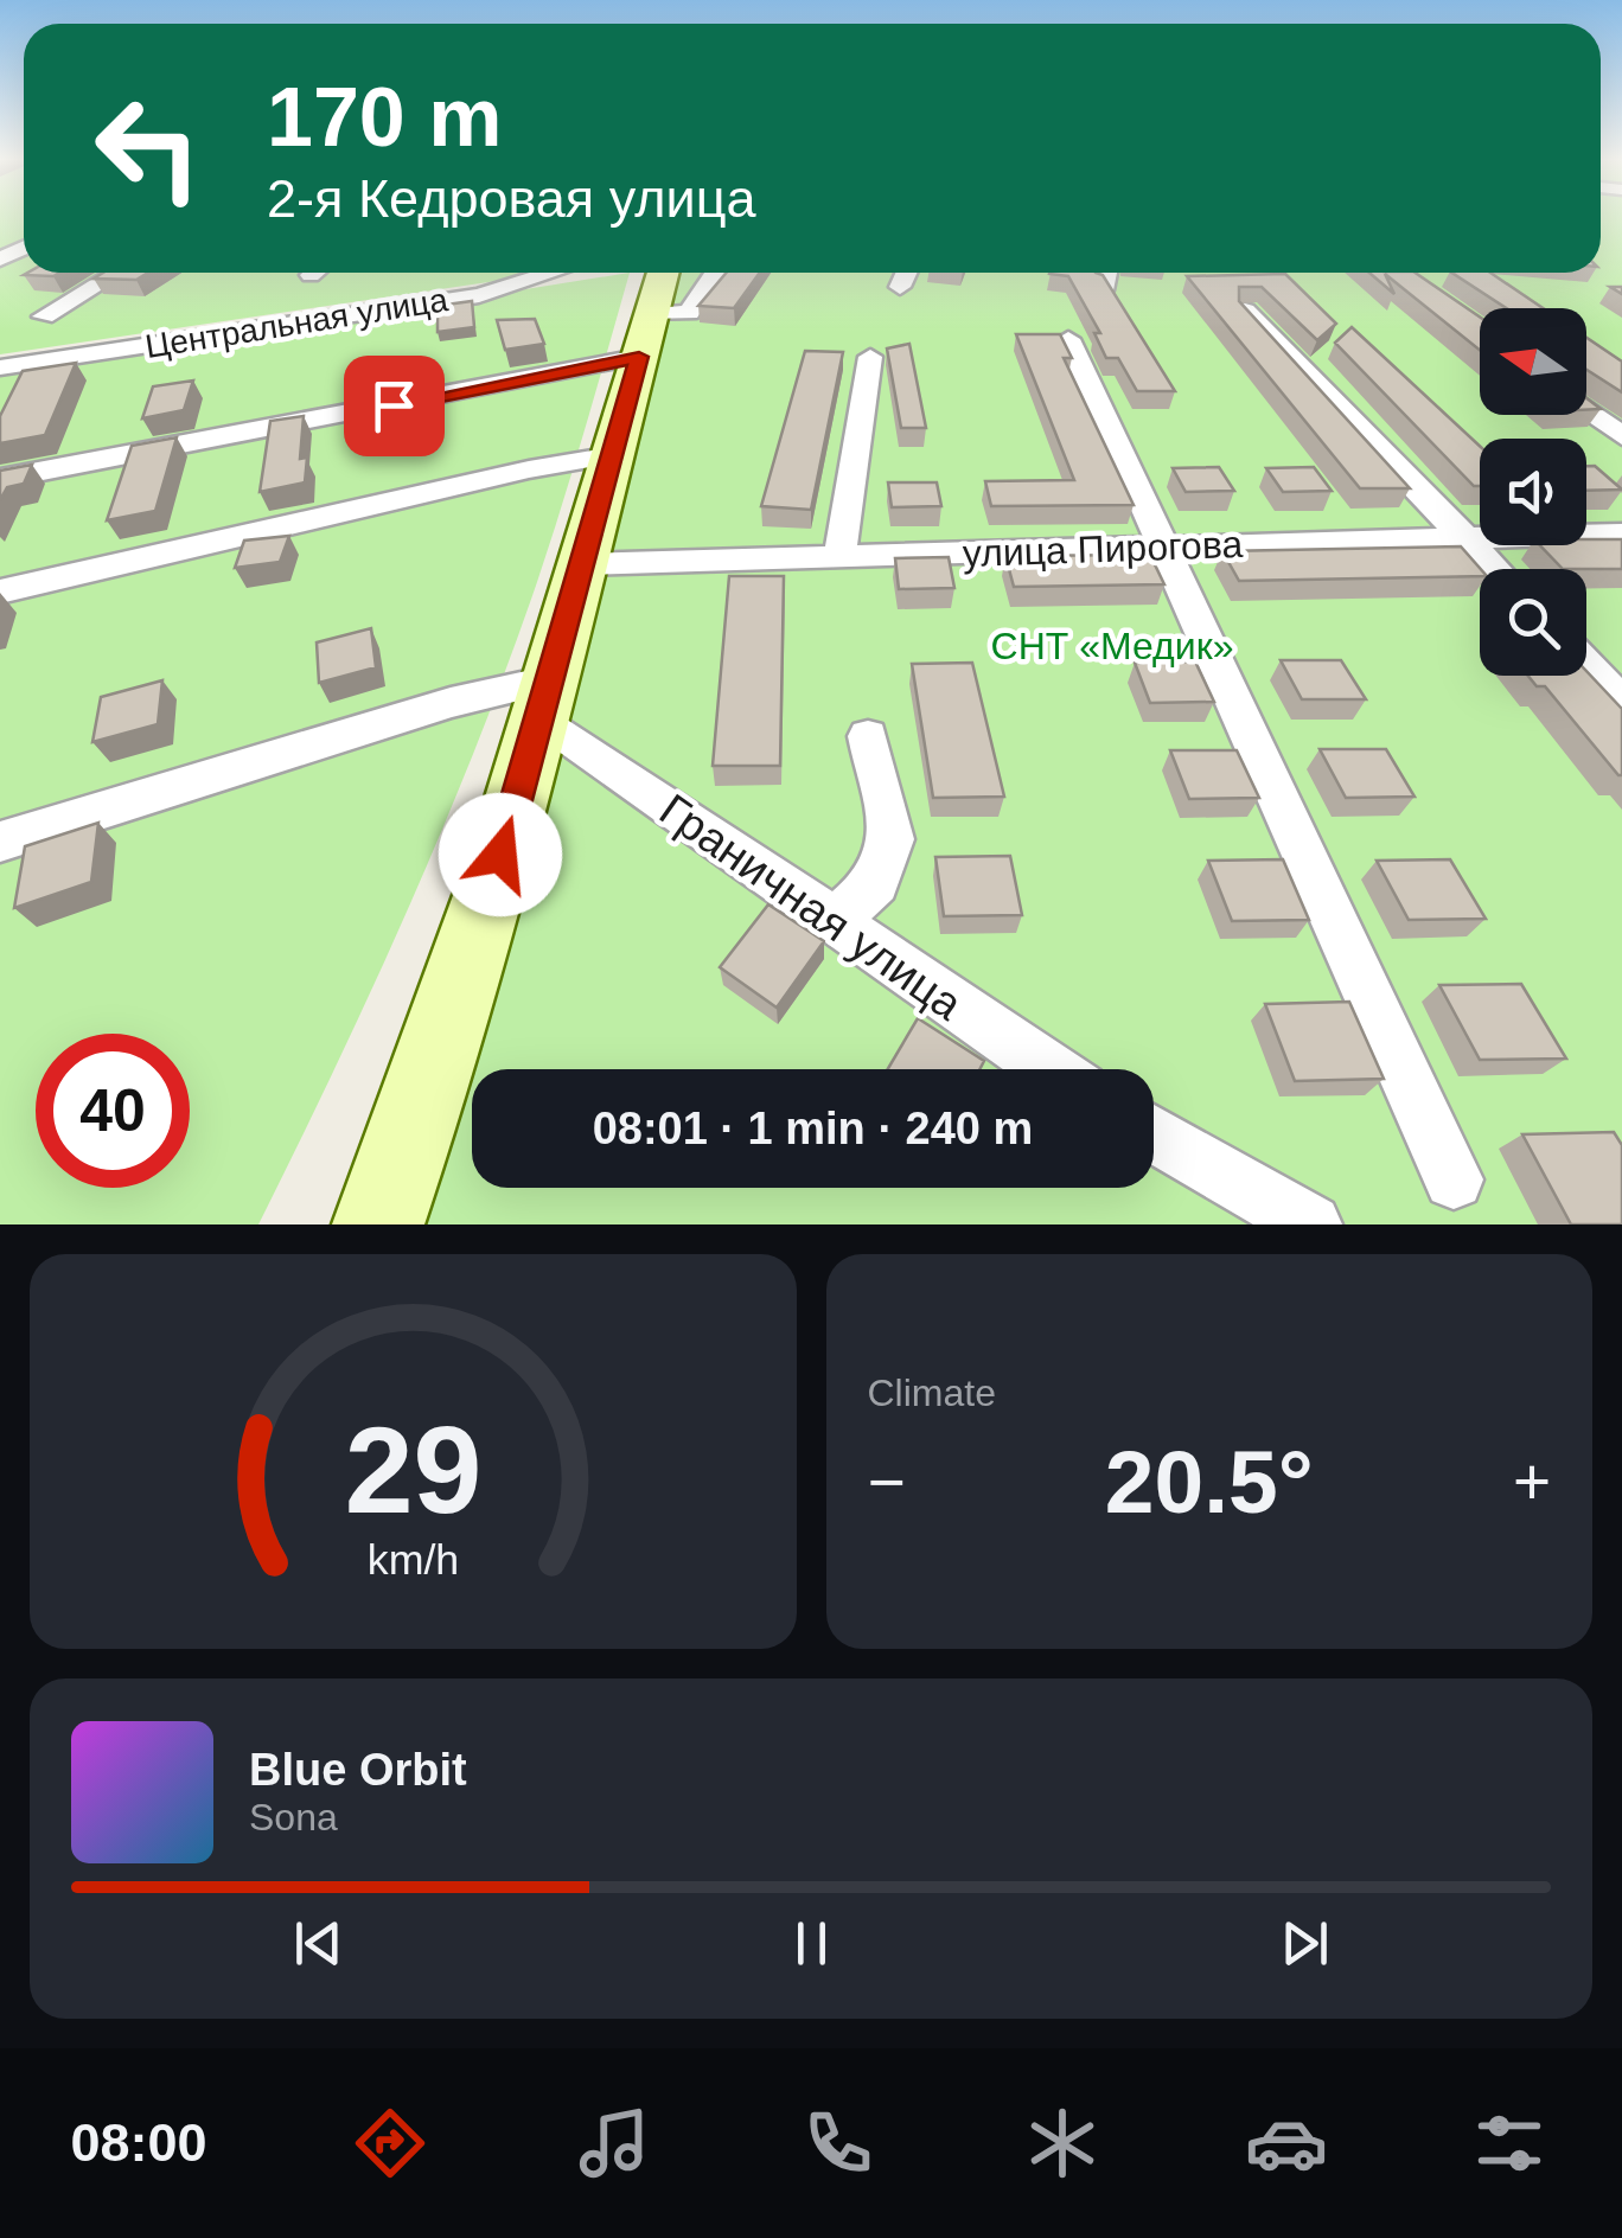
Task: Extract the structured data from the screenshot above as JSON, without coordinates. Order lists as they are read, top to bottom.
{
  "streets": {
    "street": ["Центральная улица", "улица Пирогова", "Граничная улица"]
  },
  "parks": ["СНТ «Медик»"],
  "north": "left",
  "page": {
    "turn": ["170 m", "2-я Кедровая улица"],
    "limit": "40",
    "trip": "08:01 · 1 min · 240 m",
    "tile": "Climate",
    "heat": ["−", "20.5°", "+"],
    "song": ["Blue Orbit", "Sona"],
    "tabs": "08:00",
    "gauge": ["29", "km/h"]
  }
}
